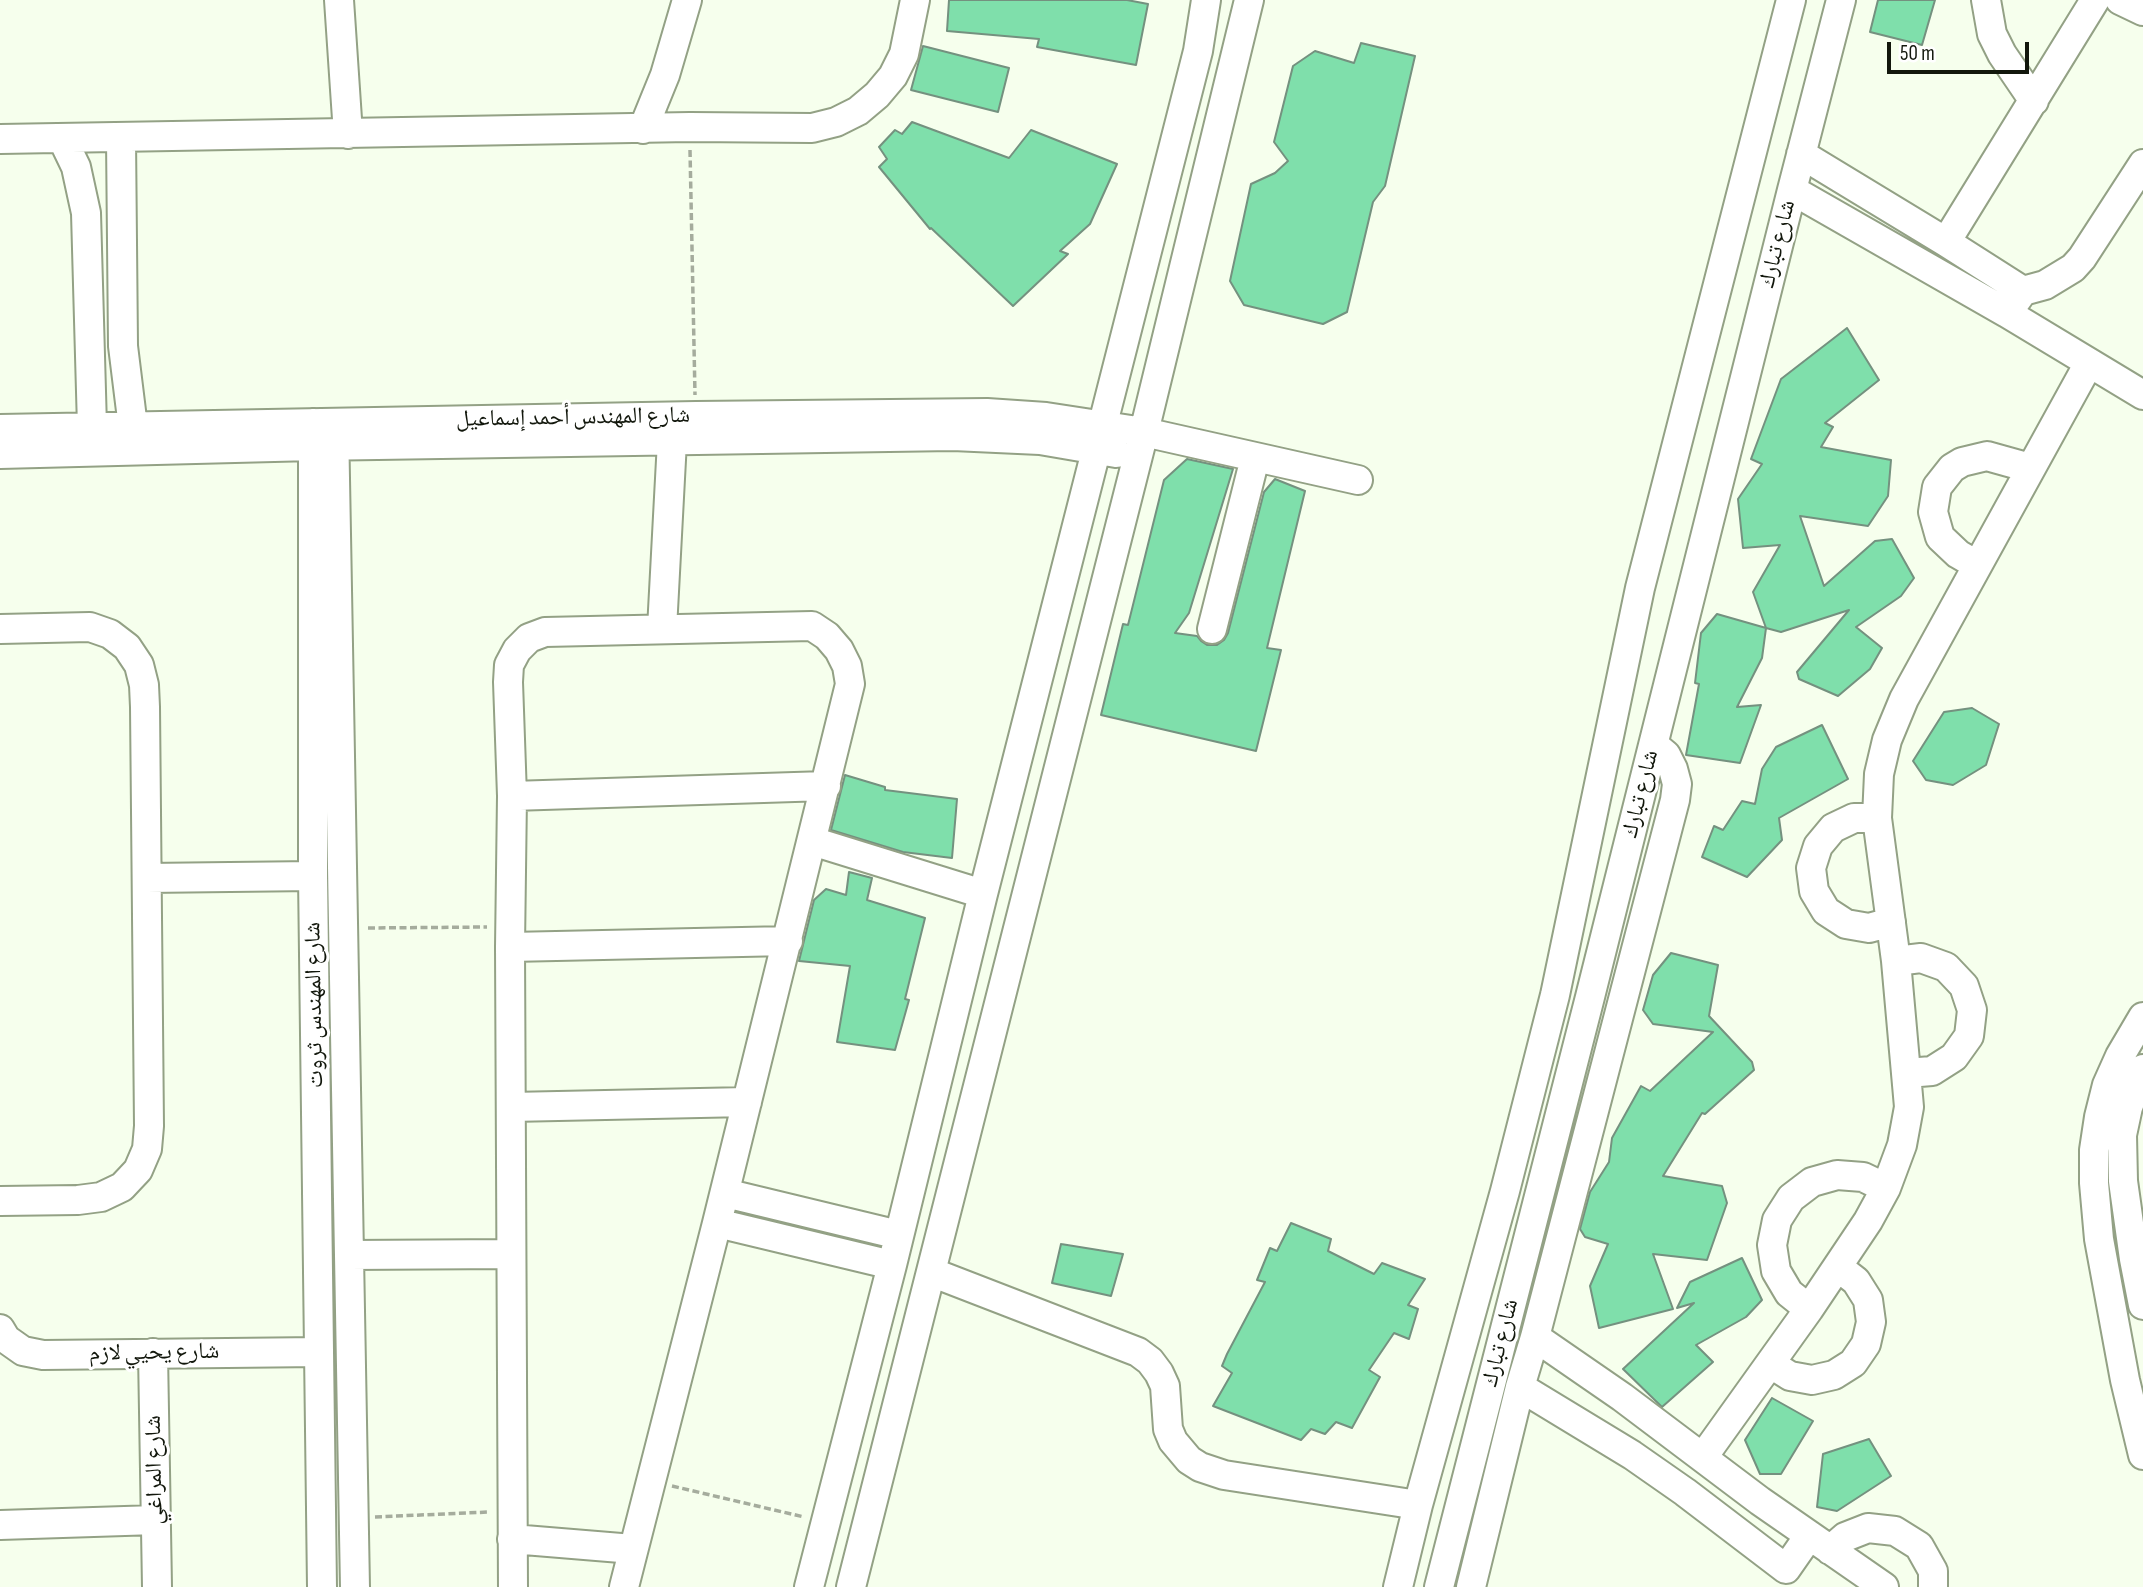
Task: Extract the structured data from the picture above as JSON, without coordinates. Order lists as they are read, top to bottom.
{
  "streets": {
    "street": [
      "شارع تبارك",
      "شارع المهندس أحمد إسماعيل",
      "شارع المهندس ثروت",
      "شارع يحيي لازم",
      "شارع المراغي"
    ]
  },
  "crossings": [
    ["شارع المهندس أحمد إسماعيل", "شارع المهندس ثروت"],
    ["شارع المهندس ثروت", "شارع يحيي لازم"],
    ["شارع يحيي لازم", "شارع المراغي"]
  ],
  "scale_bar": "50 m"
}
